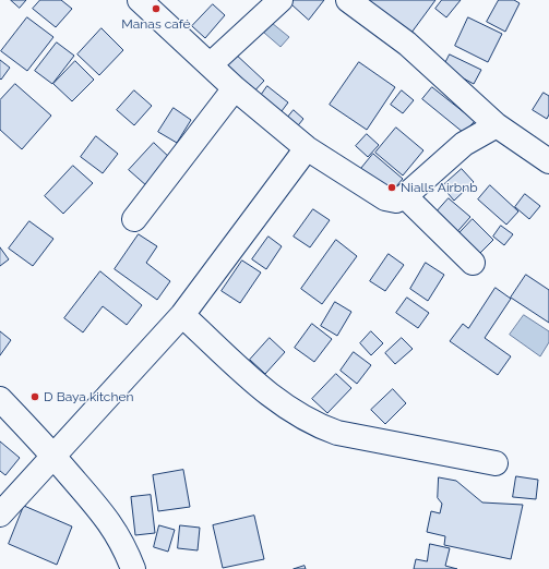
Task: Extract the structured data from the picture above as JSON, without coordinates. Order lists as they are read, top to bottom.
{
  "places": ["Manas café", "Nialls Airbnb", "D Baya kitchen"]
}
